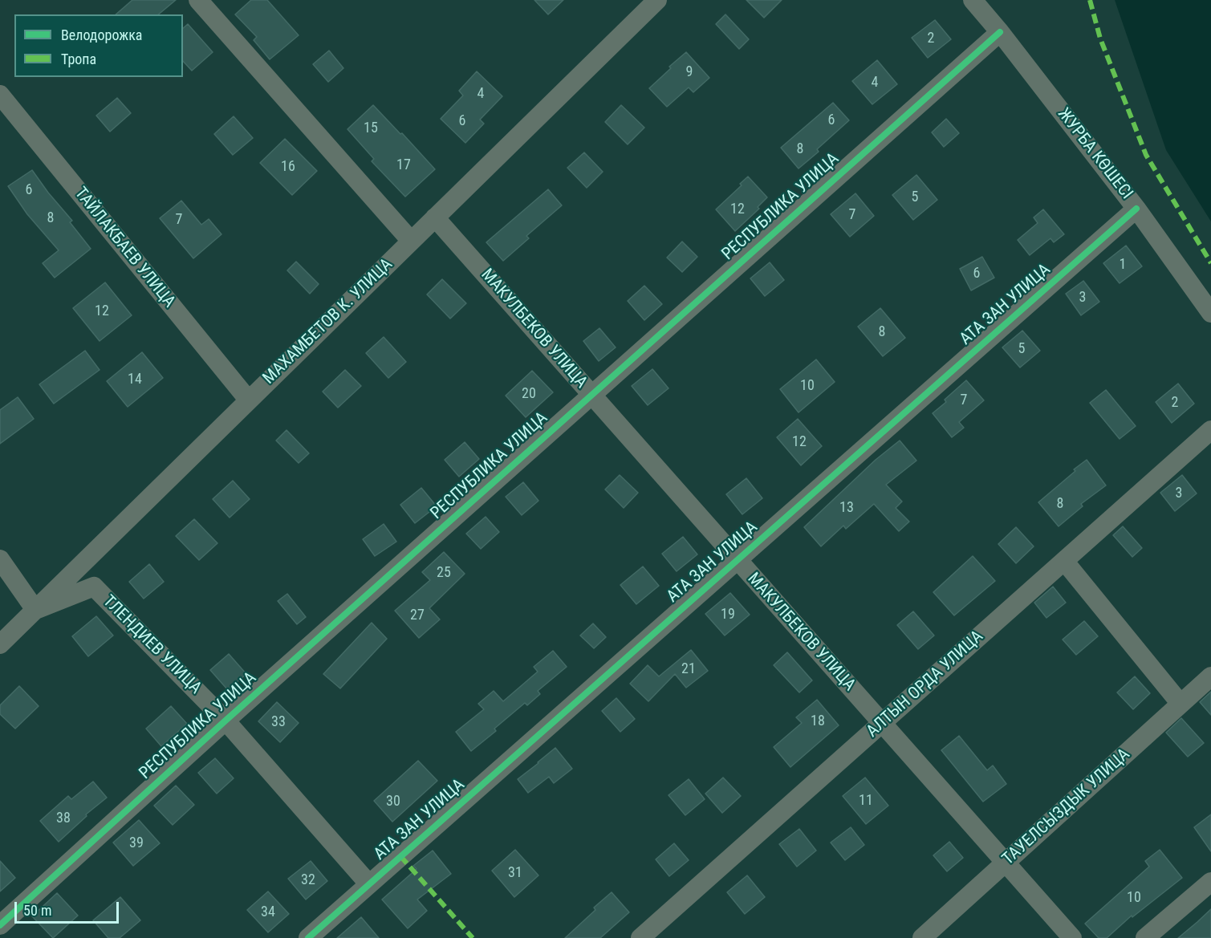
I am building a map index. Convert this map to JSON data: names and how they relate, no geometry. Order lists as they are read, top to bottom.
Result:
{
  "streets": {
    "street": [
      "ЖУРБА КӨШЕСІ",
      "РЕСПУБЛИКА УЛИЦА",
      "ТАЙЛАКБАЕВ УЛИЦА",
      "АТА ЗАН УЛИЦА",
      "МАХАМБЕТОВ К. УЛИЦА",
      "МАКУЛБЕКОВ УЛИЦА",
      "ТЛЕНДИЕВ УЛИЦА",
      "АЛТЫН ОРДА УЛИЦА",
      "ТАУЕЛСЫЗДЫК УЛИЦА"
    ]
  },
  "crossings": [
    ["ЖУРБА КӨШЕСІ", "РЕСПУБЛИКА УЛИЦА"],
    ["ЖУРБА КӨШЕСІ", "АТА ЗАН УЛИЦА"],
    ["РЕСПУБЛИКА УЛИЦА", "МАКУЛБЕКОВ УЛИЦА"],
    ["РЕСПУБЛИКА УЛИЦА", "ТЛЕНДИЕВ УЛИЦА"],
    ["ТАЙЛАКБАЕВ УЛИЦА", "МАХАМБЕТОВ К. УЛИЦА"],
    ["АТА ЗАН УЛИЦА", "МАКУЛБЕКОВ УЛИЦА"],
    ["АТА ЗАН УЛИЦА", "ТЛЕНДИЕВ УЛИЦА"],
    ["МАХАМБЕТОВ К. УЛИЦА", "МАКУЛБЕКОВ УЛИЦА"],
    ["МАХАМБЕТОВ К. УЛИЦА", "ТЛЕНДИЕВ УЛИЦА"],
    ["МАКУЛБЕКОВ УЛИЦА", "АЛТЫН ОРДА УЛИЦА"],
    ["МАКУЛБЕКОВ УЛИЦА", "ТАУЕЛСЫЗДЫК УЛИЦА"]
  ],
  "house_numbers": [
    "2",
    "9",
    "4",
    "4",
    "6",
    "6",
    "15",
    "8",
    "17",
    "16",
    "6",
    "5",
    "12",
    "7",
    "8",
    "7",
    "1",
    "6",
    "3",
    "12",
    "8",
    "5",
    "14",
    "10",
    "20",
    "7",
    "2",
    "12",
    "3",
    "8",
    "13",
    "25",
    "19",
    "27",
    "21",
    "18",
    "33",
    "11",
    "30",
    "38",
    "39",
    "31",
    "32",
    "10",
    "34"
  ],
  "legend": ["Велодорожка", "Тропа"],
  "scale_bar": "50 m"
}
